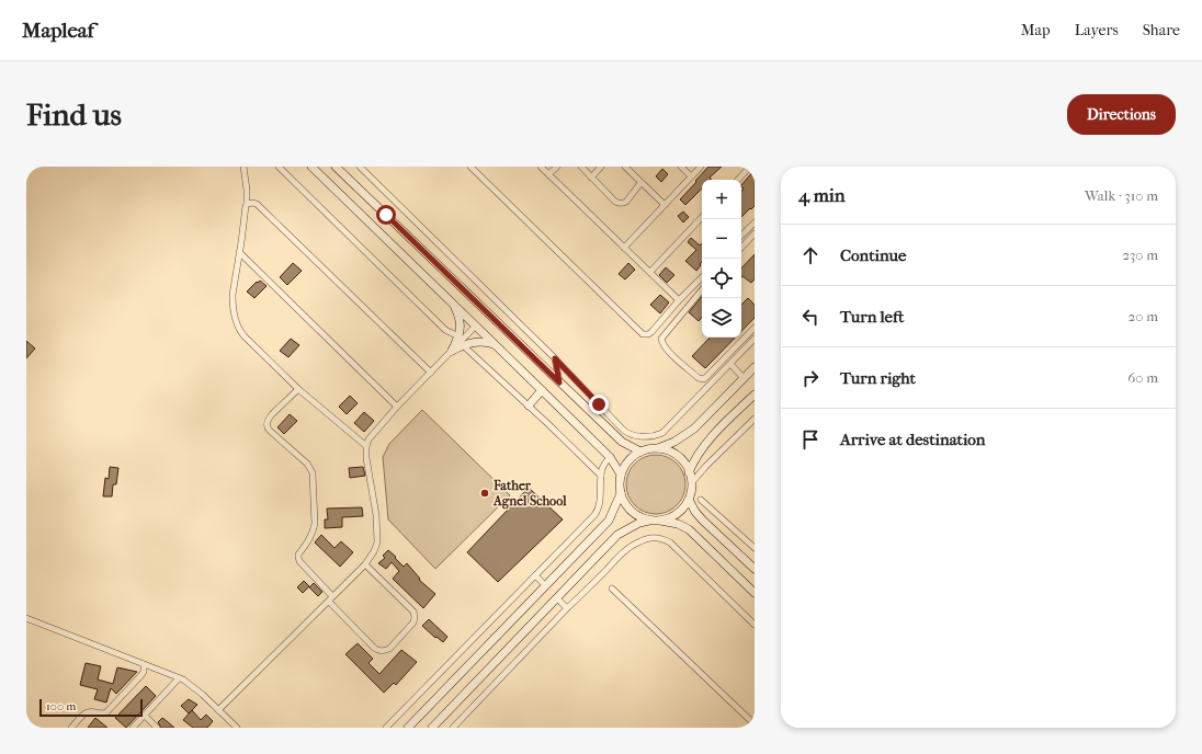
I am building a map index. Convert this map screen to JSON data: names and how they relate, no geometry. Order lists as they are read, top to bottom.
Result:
{
  "places": ["Father Agnel School"],
  "scale_bar": "100 m",
  "page": {
    "header": "Mapleaf",
    "nav": ["Map", "Layers", "Share"],
    "buttons": "Directions",
    "title": "Find us",
    "heading": ["4 min", "Walk · 310 m"],
    "map_buttons": ["+", "−"],
    "list": [
      ["Continue", "230 m"],
      ["Turn left", "20 m"],
      ["Turn right", "60 m"],
      "Arrive at destination"
    ],
    "scale": "100 m"
  }
}
